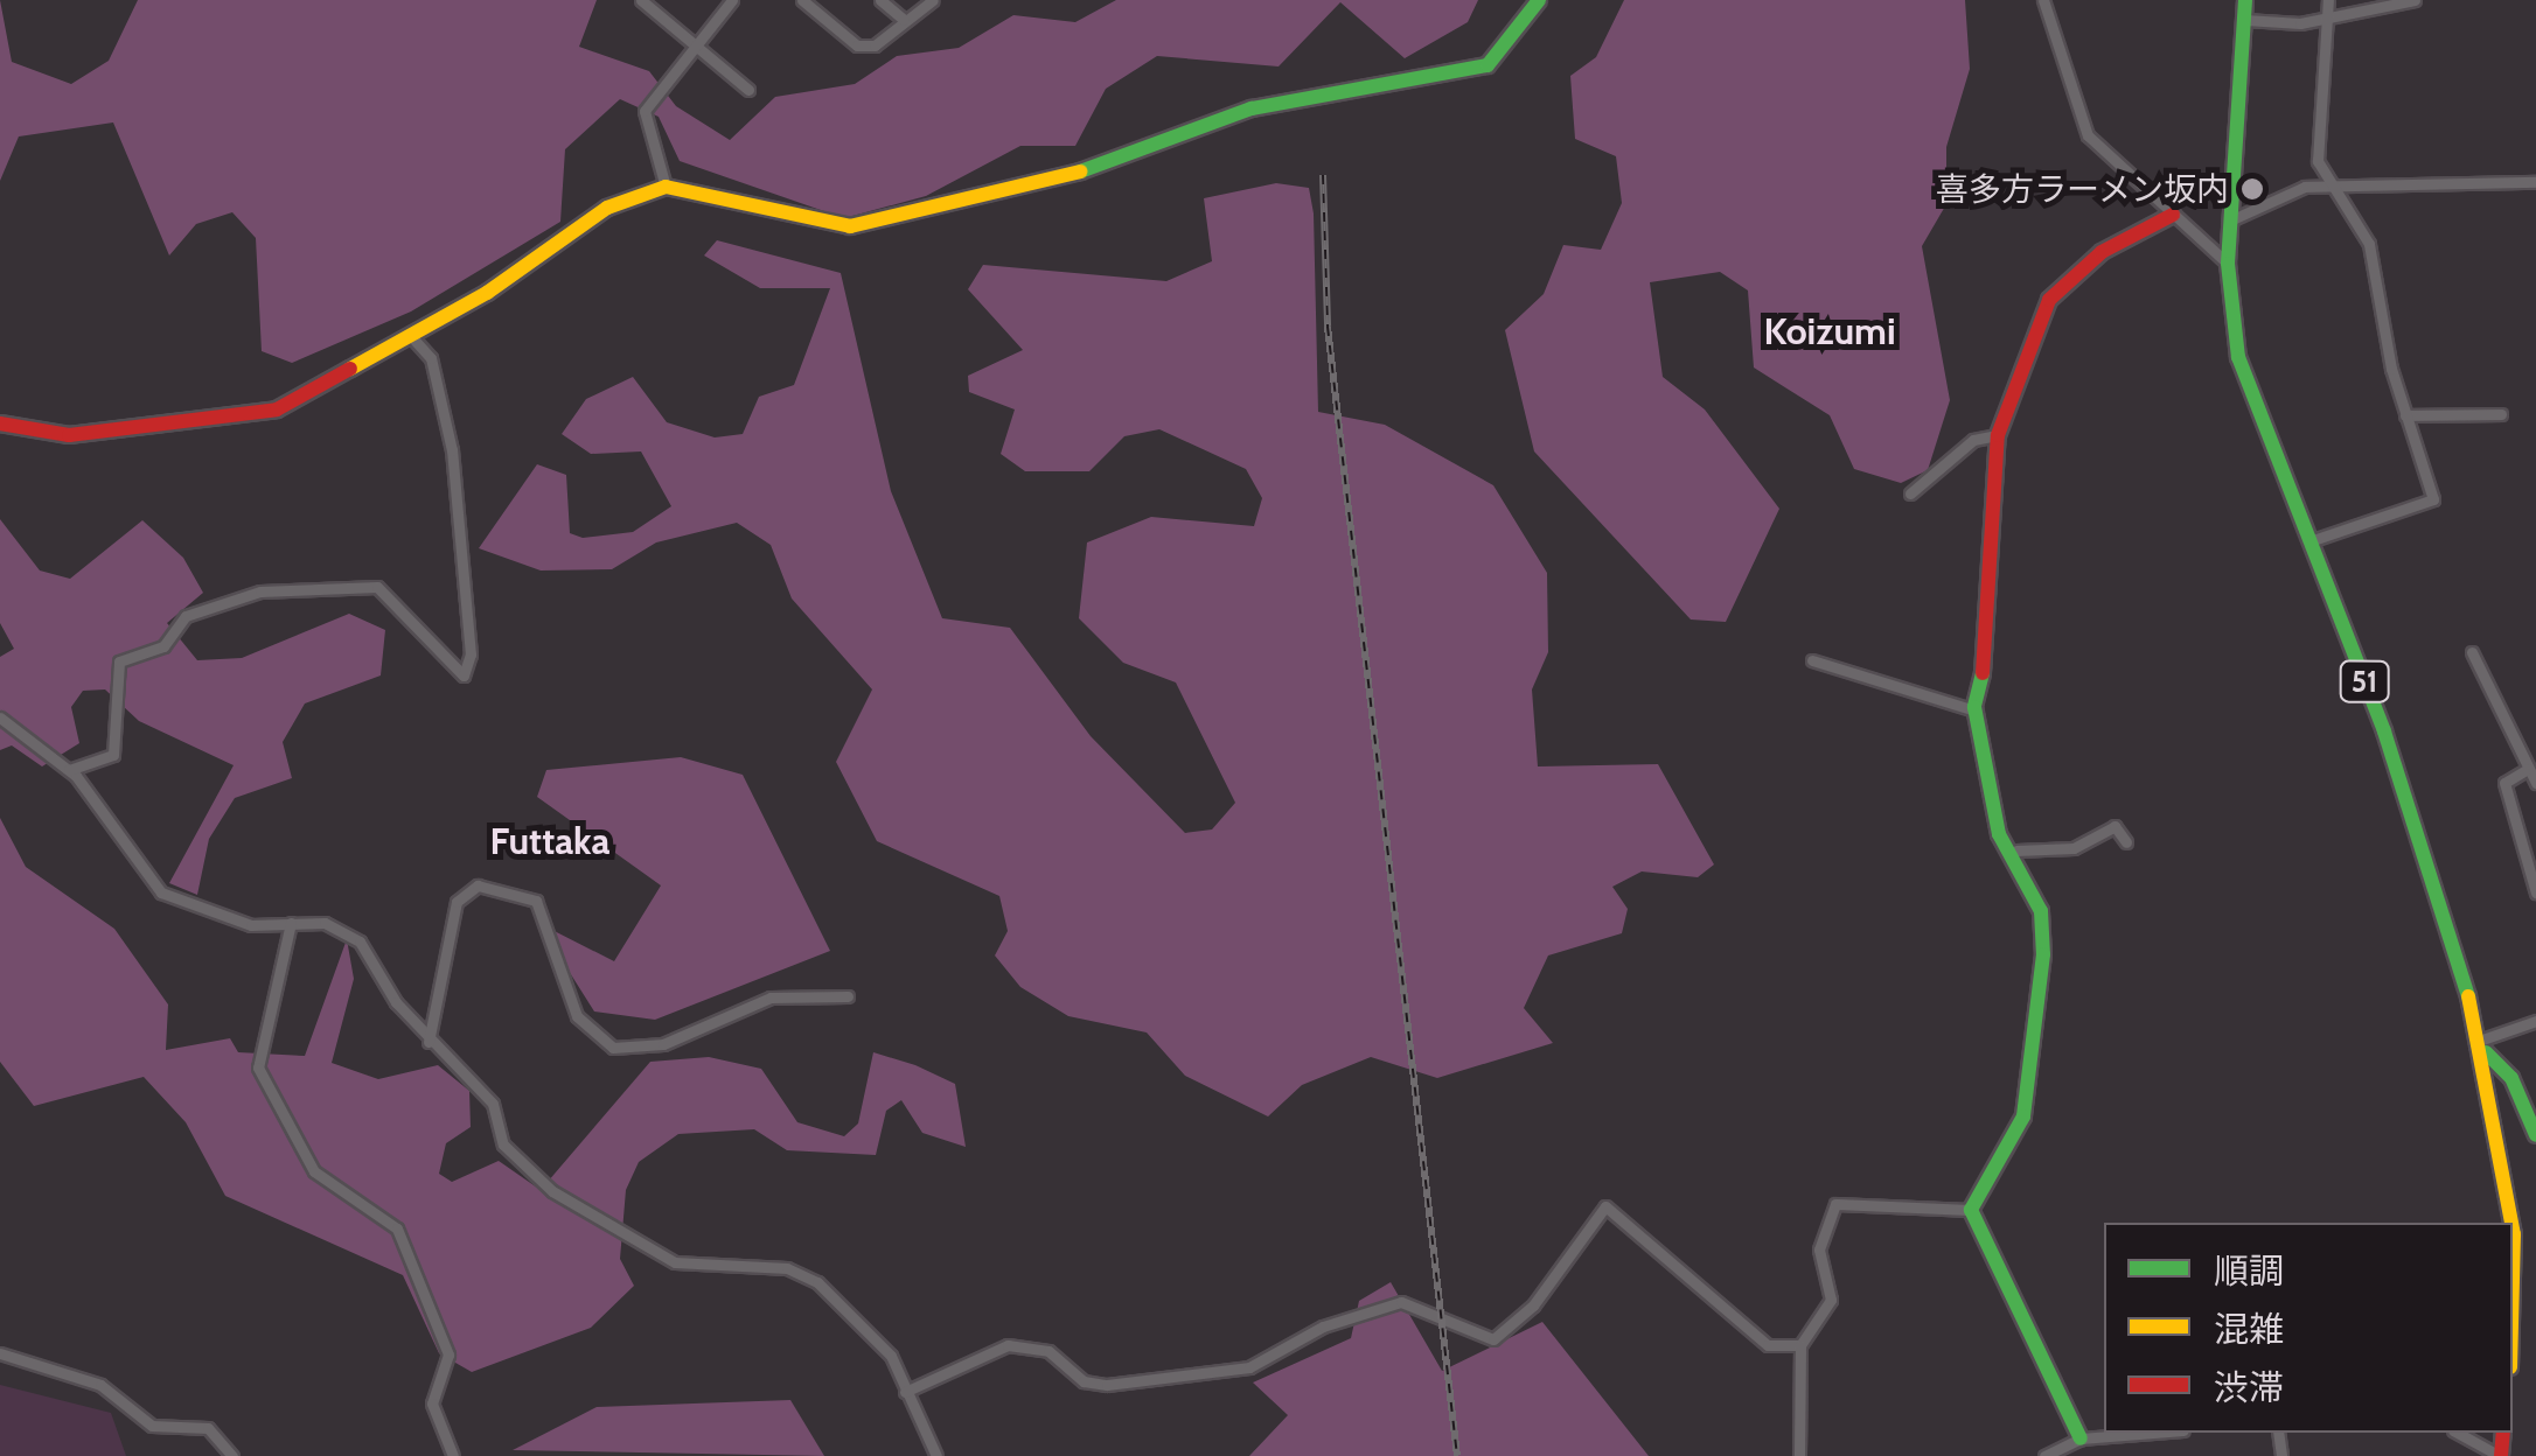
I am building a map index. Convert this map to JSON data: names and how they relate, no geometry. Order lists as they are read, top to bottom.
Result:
{
  "streets": {
    "main road": ["51"]
  },
  "districts": ["Koizumi", "Futtaka"],
  "places": ["喜多方ラーメン坂内"],
  "legend": ["順調", "混雑", "渋滞"]
}
